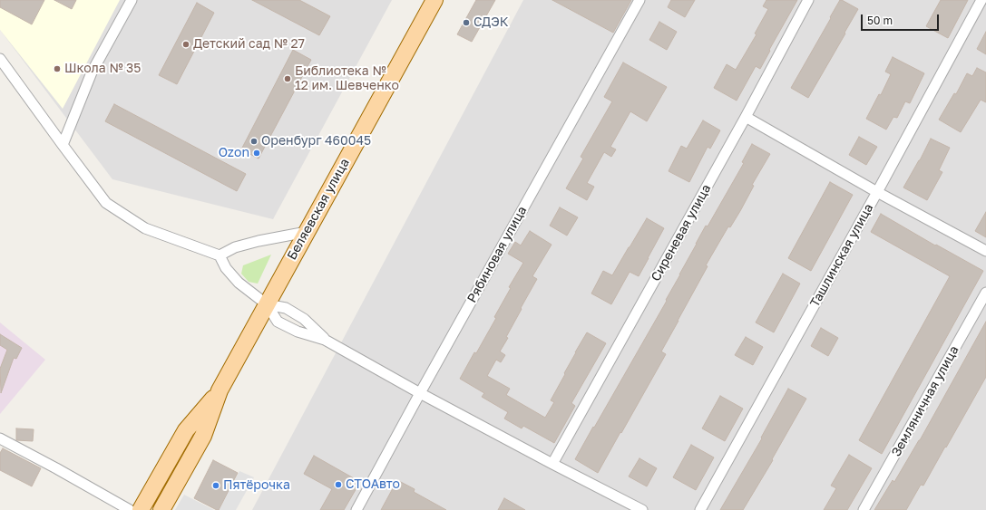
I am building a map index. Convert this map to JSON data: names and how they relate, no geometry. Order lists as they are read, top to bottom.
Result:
{
  "streets": {
    "main road": ["Беляевская улица"],
    "street": [
      "Сиреневая улица",
      "Рябиновая улица",
      "Ташлинская улица",
      "Земляничная улица"
    ]
  },
  "places": [
    "СДЭК",
    "Детский сад № 27",
    "Школа № 35",
    "Библиотека № 12 им. Шевченко",
    "Оренбург 460045",
    "Ozon",
    "СТОАвто",
    "Пятёрочка"
  ],
  "scale_bar": "50 m"
}
